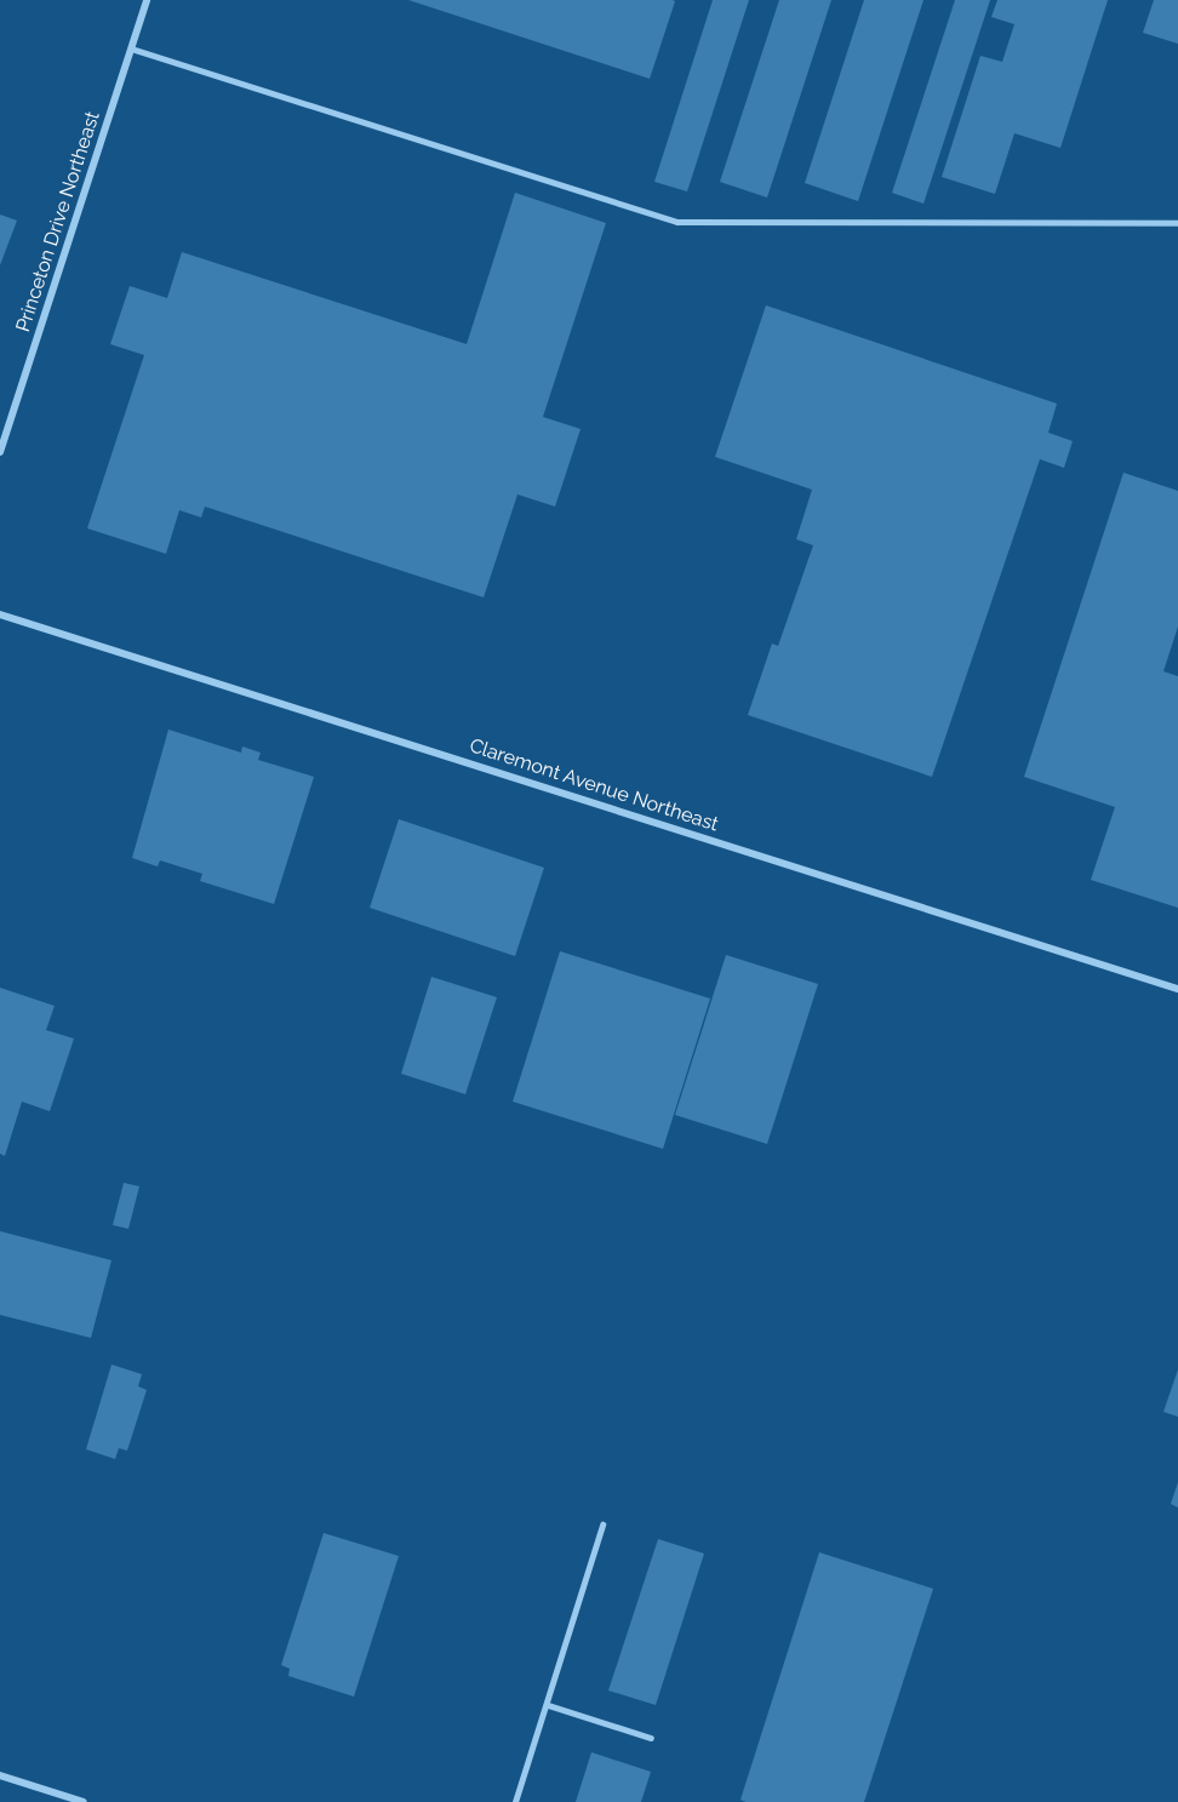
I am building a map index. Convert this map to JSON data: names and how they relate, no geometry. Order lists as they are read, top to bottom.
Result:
{
  "streets": {
    "street": ["Princeton Drive Northeast", "Claremont Avenue Northeast"]
  }
}
